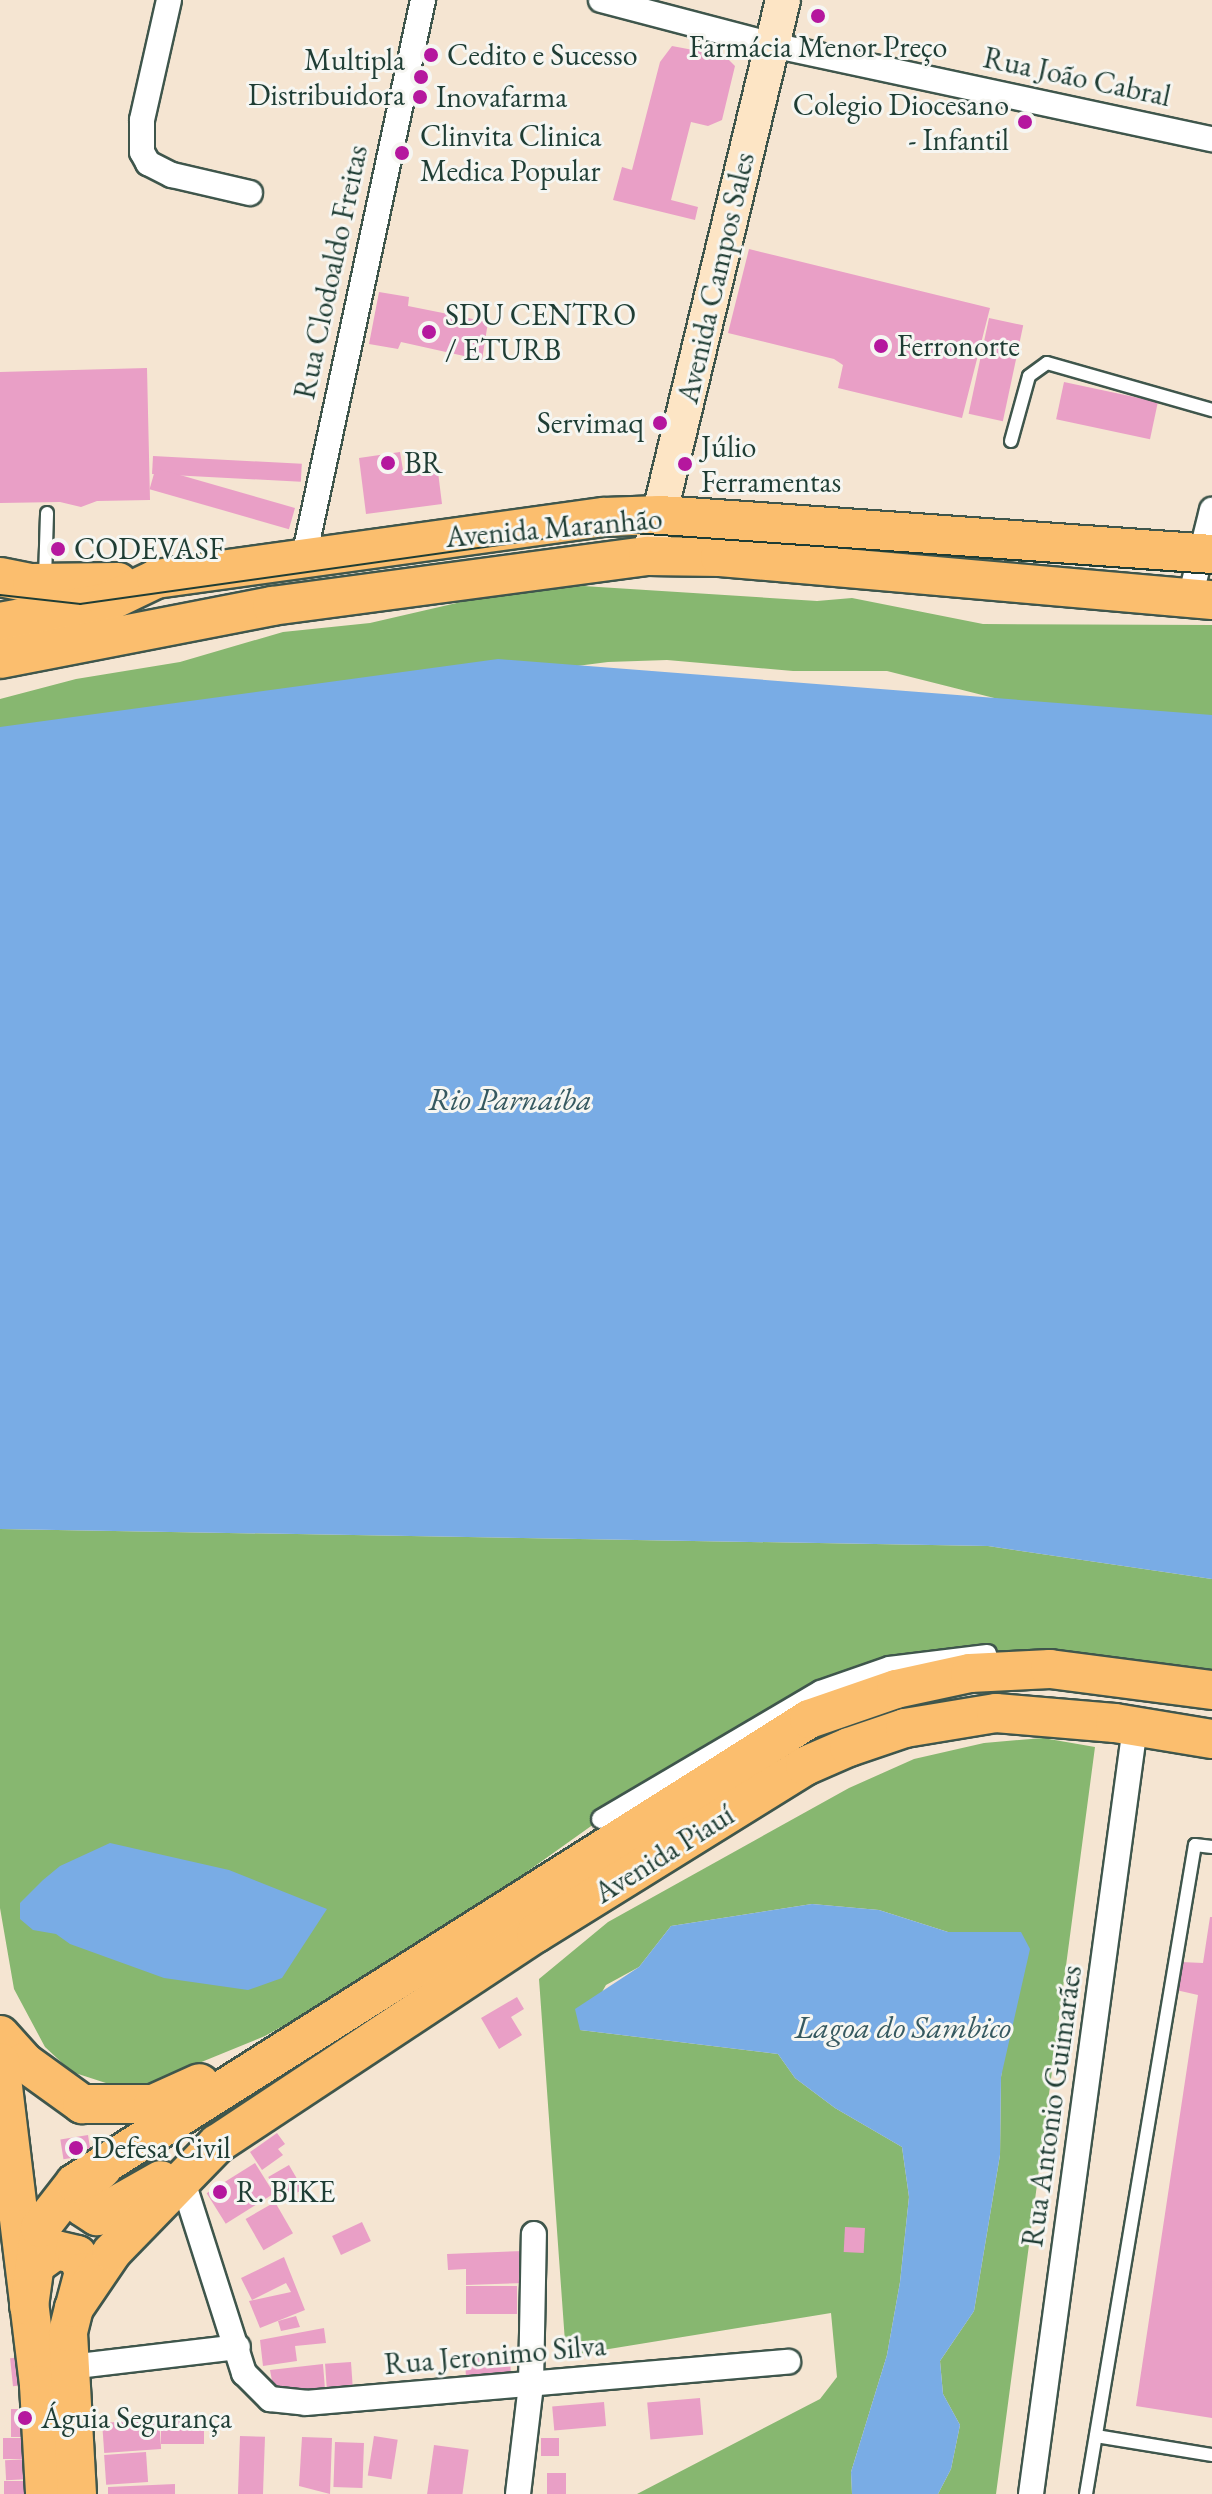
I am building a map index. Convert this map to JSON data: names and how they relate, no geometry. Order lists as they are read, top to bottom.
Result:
{
  "streets": {
    "main road": ["Avenida Campos Sales", "Avenida Maranhão", "Avenida Piauí"],
    "street": [
      "Rua João Cabral",
      "Rua Clodoaldo Freitas",
      "Rua Antonio Guimarães",
      "Rua Jeronimo Silva"
    ]
  },
  "crossings": [
    ["Rua João Cabral", "Avenida Campos Sales"],
    ["Rua Clodoaldo Freitas", "Avenida Maranhão"],
    ["Avenida Campos Sales", "Avenida Maranhão"],
    ["Avenida Piauí", "Rua Antonio Guimarães"],
    ["Avenida Piauí", "Rua Jeronimo Silva"]
  ],
  "water": ["Rio Parnaíba", "Lagoa do Sambico"],
  "places": [
    "Farmácia Menor Preço",
    "Cedito e Sucesso",
    "Multipla Distribuidora",
    "Inovafarma",
    "Colegio Diocesano - Infantil",
    "Clinvita Clinica Medica Popular",
    "SDU CENTRO / ETURB",
    "Ferronorte",
    "Servimaq",
    "BR",
    "Júlio Ferramentas",
    "CODEVASF",
    "Defesa Civil",
    "R. BIKE",
    "Águia Segurança"
  ]
}
